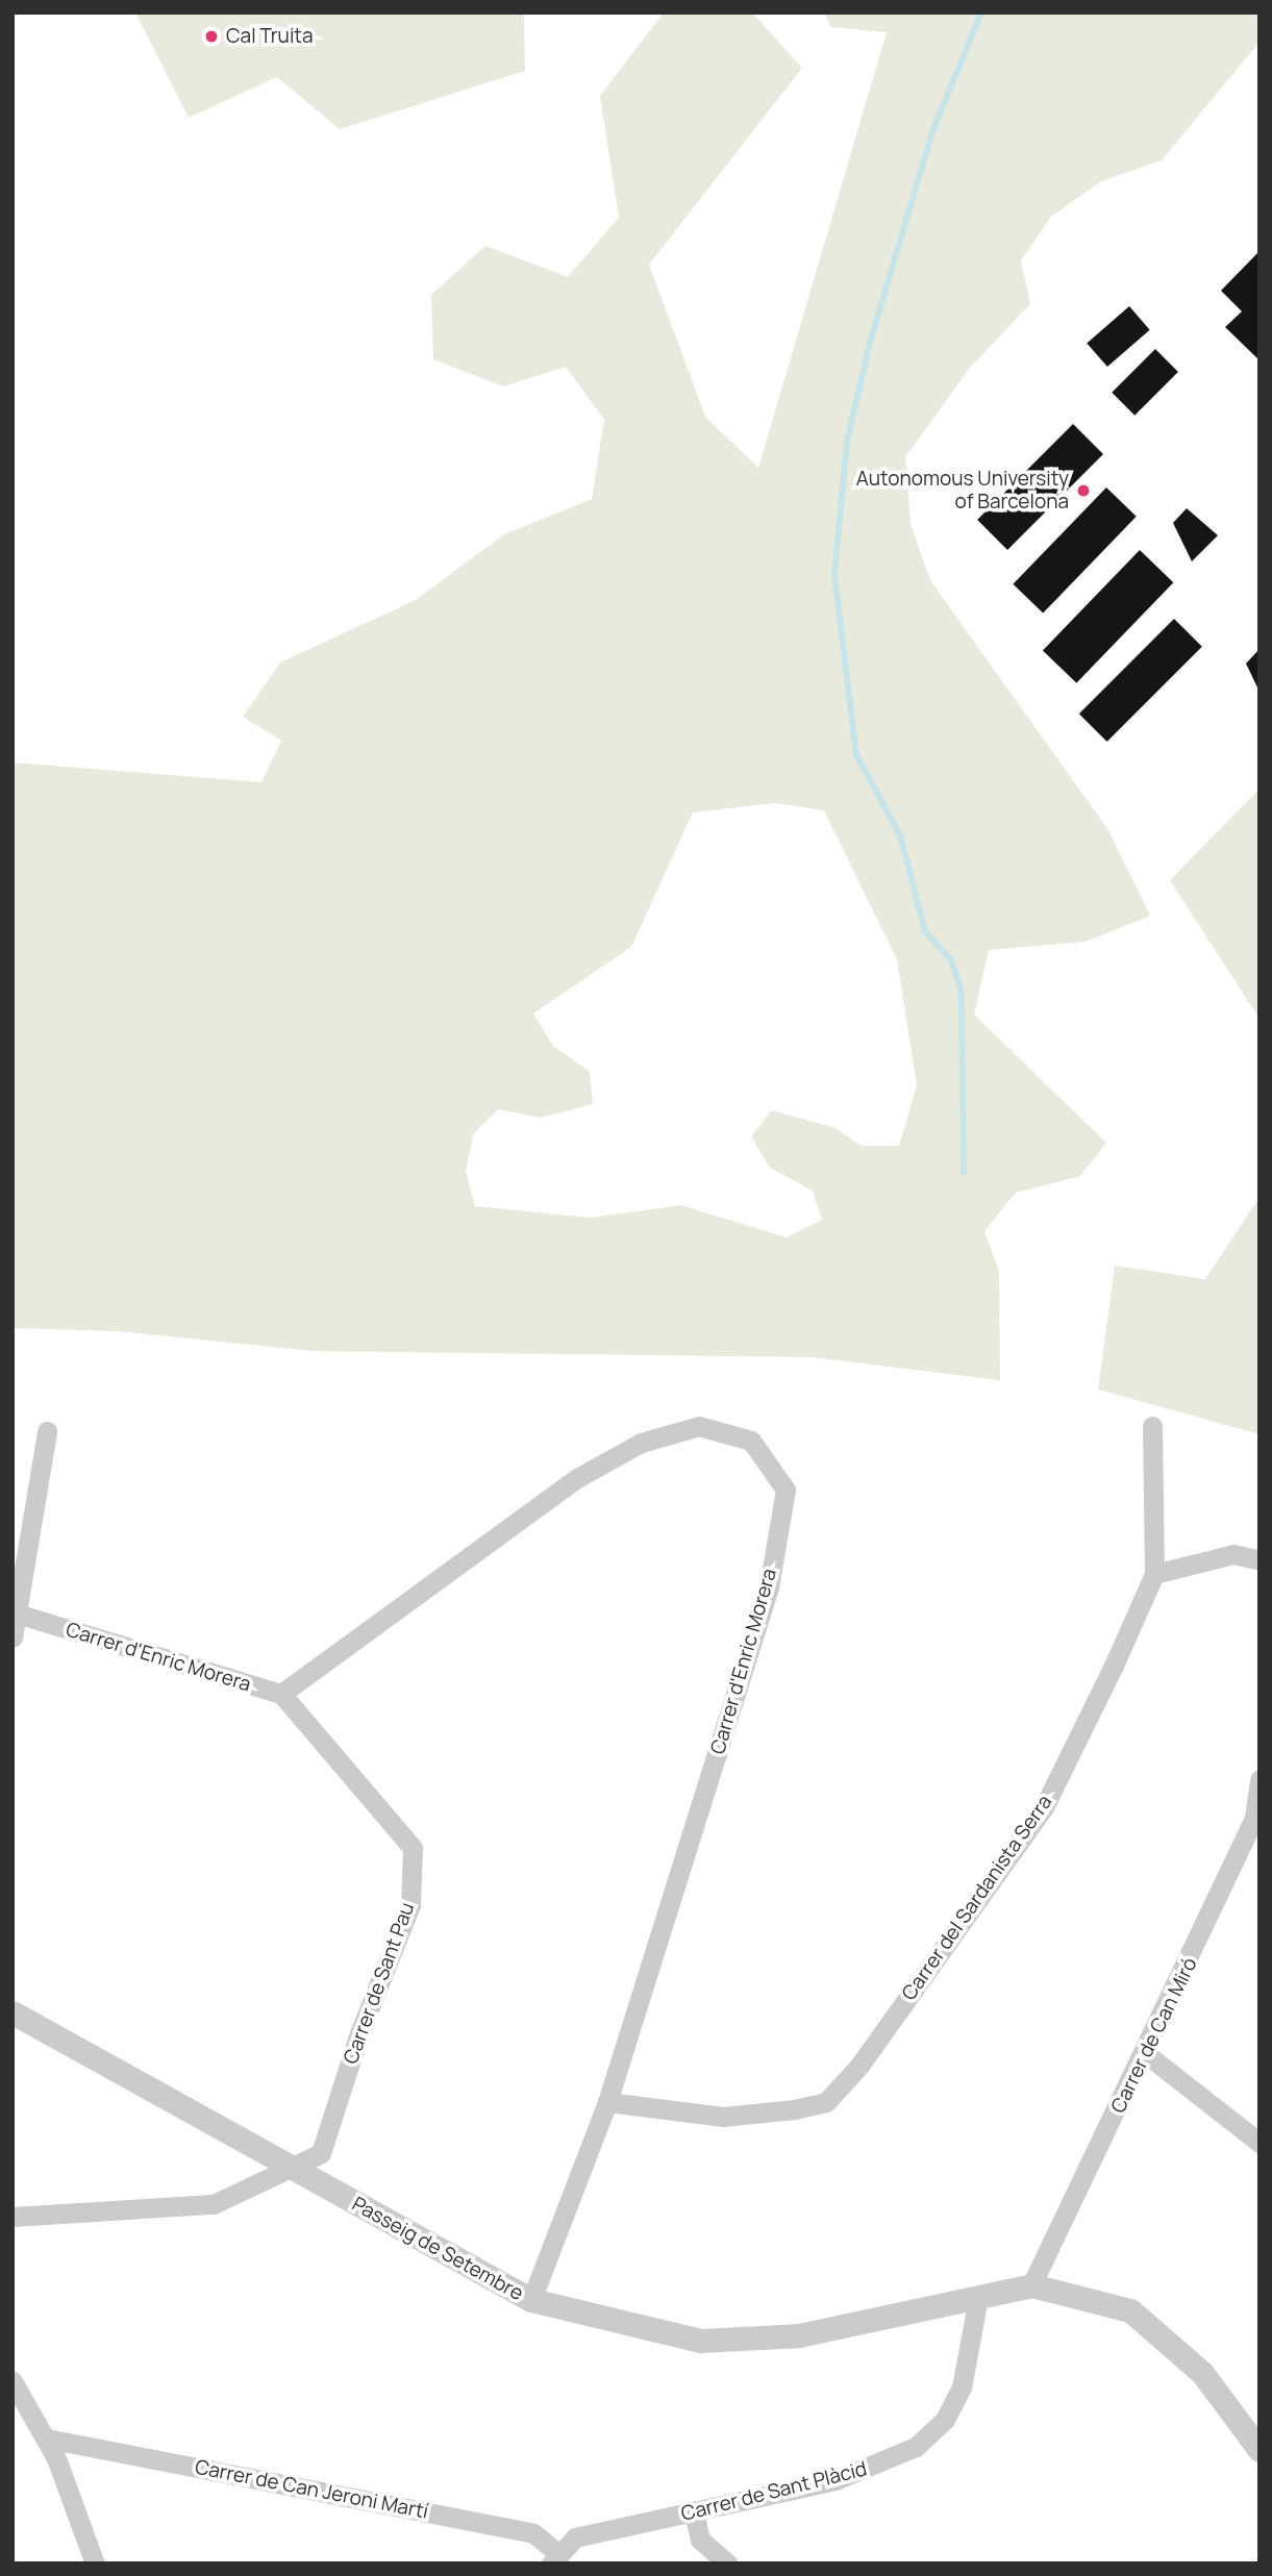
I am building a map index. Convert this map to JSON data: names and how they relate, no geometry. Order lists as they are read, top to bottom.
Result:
{
  "streets": {
    "street": [
      "Carrer d'Enric Morera",
      "Carrer del Sardanista Serra",
      "Carrer de Sant Pau",
      "Carrer de Can Miró",
      "Passeig de Setembre",
      "Carrer de Can Jeroni Martí",
      "Carrer de Sant Plàcid"
    ]
  },
  "crossings": [
    ["Carrer d'Enric Morera", "Carrer del Sardanista Serra"],
    ["Carrer d'Enric Morera", "Carrer de Sant Pau"],
    ["Carrer d'Enric Morera", "Passeig de Setembre"],
    ["Carrer de Sant Pau", "Passeig de Setembre"],
    ["Carrer de Can Miró", "Passeig de Setembre"],
    ["Passeig de Setembre", "Carrer de Sant Plàcid"],
    ["Carrer de Can Jeroni Martí", "Carrer de Sant Plàcid"]
  ],
  "places": ["Cal Truita", "Autonomous University of Barcelona"]
}
